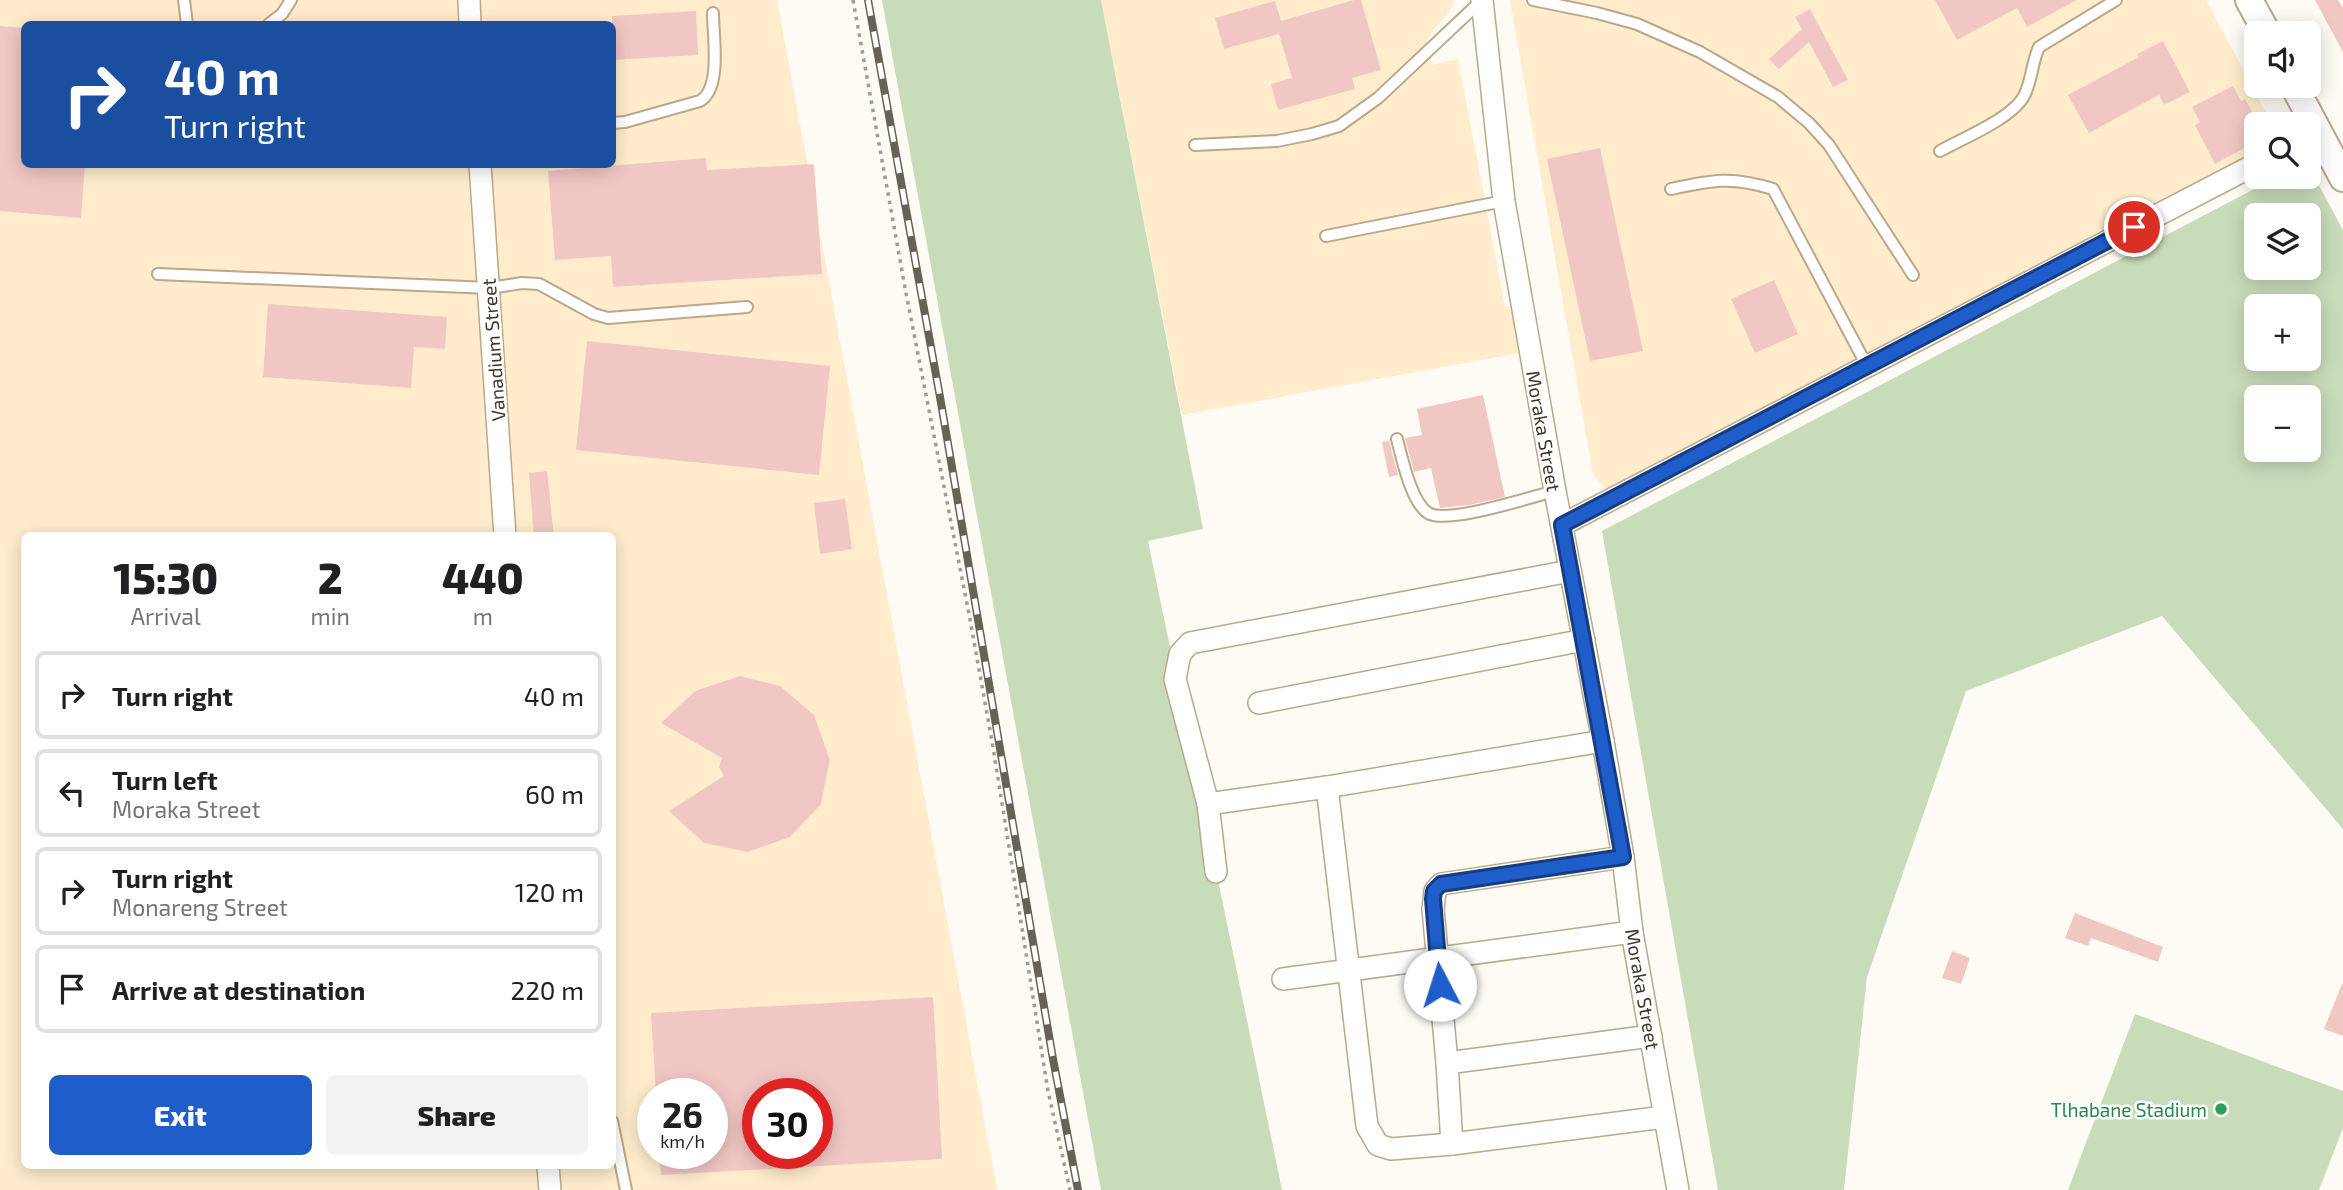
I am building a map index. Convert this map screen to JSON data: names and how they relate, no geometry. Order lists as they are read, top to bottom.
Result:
{
  "streets": {
    "street": ["Vanadium Street", "Moraka Street"]
  },
  "places": ["Tlhabane Stadium"],
  "page": {
    "map_buttons": ["+", "−"],
    "turn": ["40 m", "Turn right"],
    "eta": [
      "15:30",
      "Arrival",
      "2",
      "min",
      "440",
      "m"
    ],
    "list": [
      {
        "name": "Turn right",
        "value": "40 m"
      },
      {
        "name": "Turn left",
        "note": "Moraka Street",
        "value": "60 m"
      },
      {
        "name": "Turn right",
        "note": "Monareng Street",
        "value": "120 m"
      },
      {
        "name": "Arrive at destination",
        "value": "220 m"
      }
    ],
    "buttons": ["Exit", "Share"],
    "speed": "26 km/h",
    "limit": "30"
  }
}
